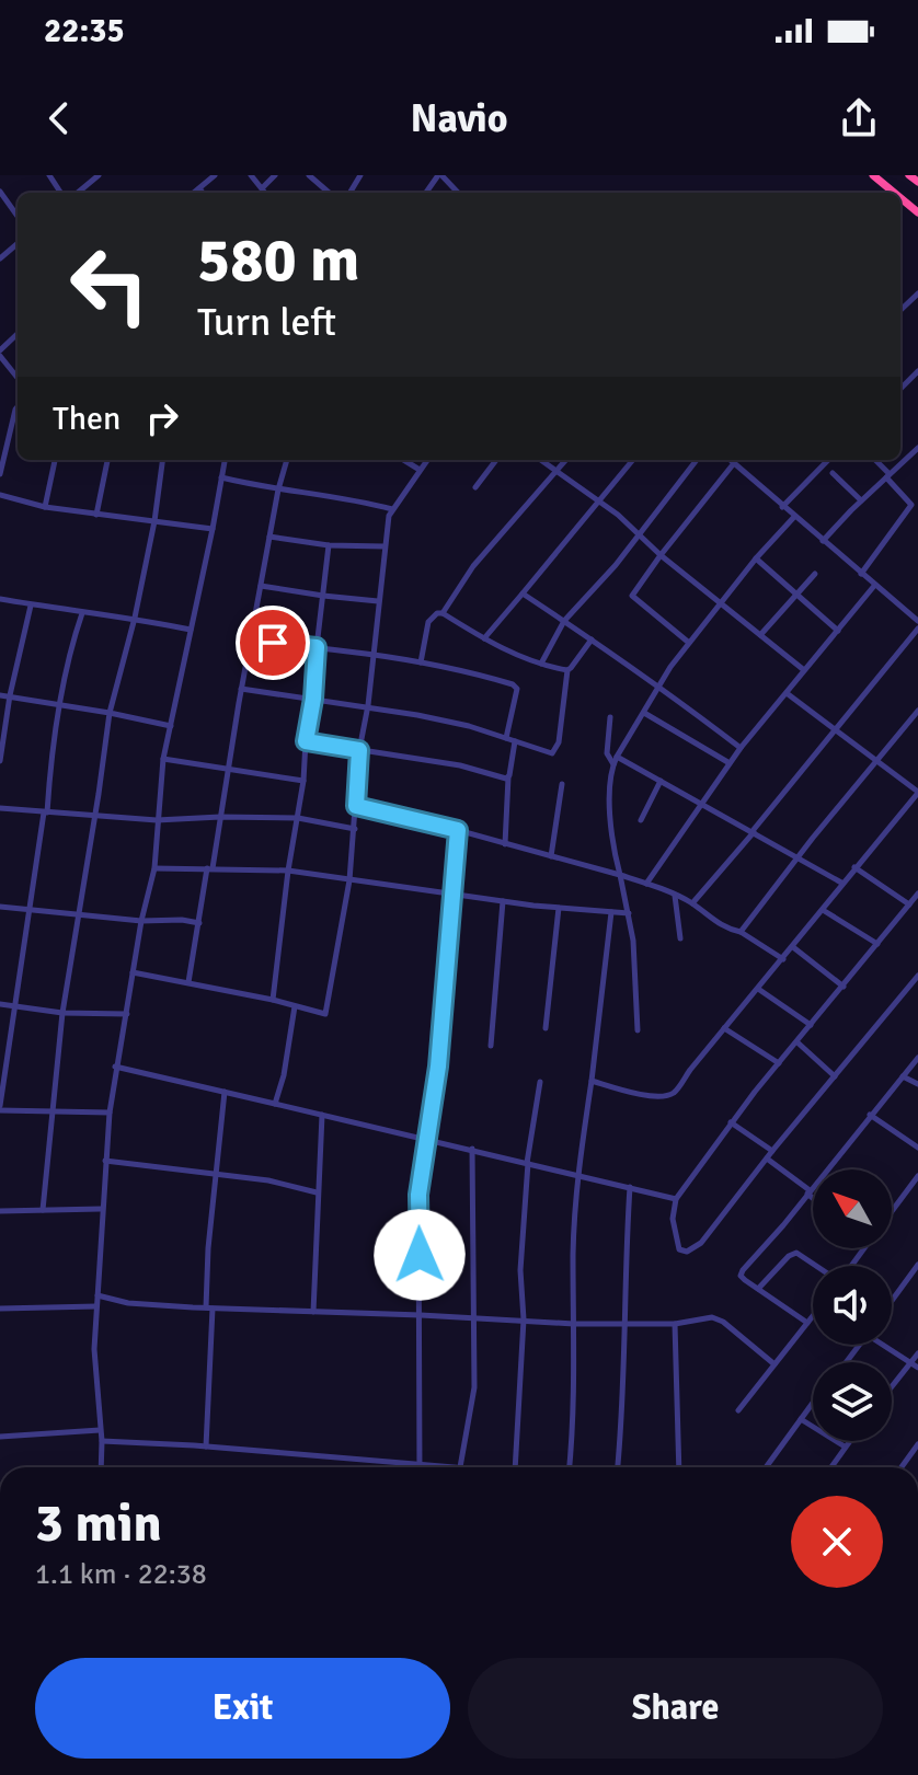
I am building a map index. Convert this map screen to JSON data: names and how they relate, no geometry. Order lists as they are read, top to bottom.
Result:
{
  "north": "top left",
  "page": {
    "status": "22:35",
    "header": "Navio",
    "turn": ["580 m", "Turn left"],
    "then": "Then",
    "heading": ["3 min", "1.1 km · 22:38"],
    "buttons": ["Exit", "Share"]
  }
}
